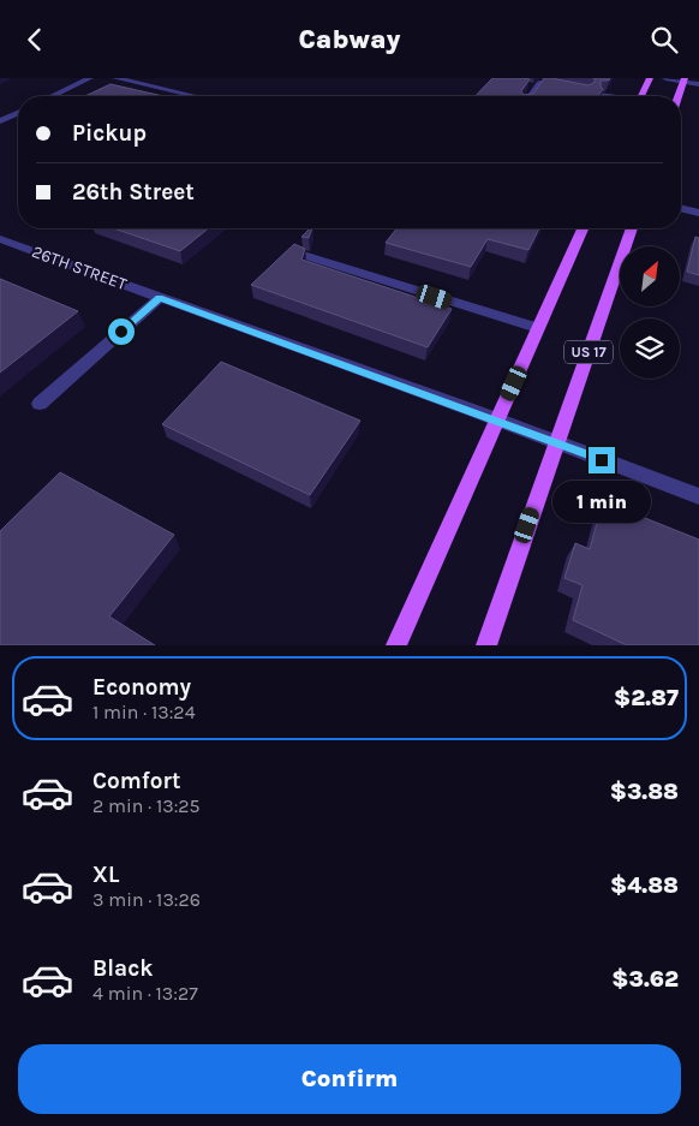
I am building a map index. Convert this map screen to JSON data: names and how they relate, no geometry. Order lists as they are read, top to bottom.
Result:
{
  "streets": {
    "main road": ["US 17"],
    "street": ["26TH STREET"]
  },
  "crossings": [
    ["26TH STREET", "US 17"]
  ],
  "north": "top right",
  "page": {
    "header": "Cabway",
    "banner": ["Pickup", "26th Street"],
    "bubble": "1 min",
    "list": [
      {
        "name": "Economy",
        "note": "1 min · 13:24",
        "value": "$2.87"
      },
      {
        "name": "Comfort",
        "note": "2 min · 13:25",
        "value": "$3.88"
      },
      {
        "name": "XL",
        "note": "3 min · 13:26",
        "value": "$4.88"
      },
      {
        "name": "Black",
        "note": "4 min · 13:27",
        "value": "$3.62"
      }
    ],
    "buttons": "Confirm"
  }
}
